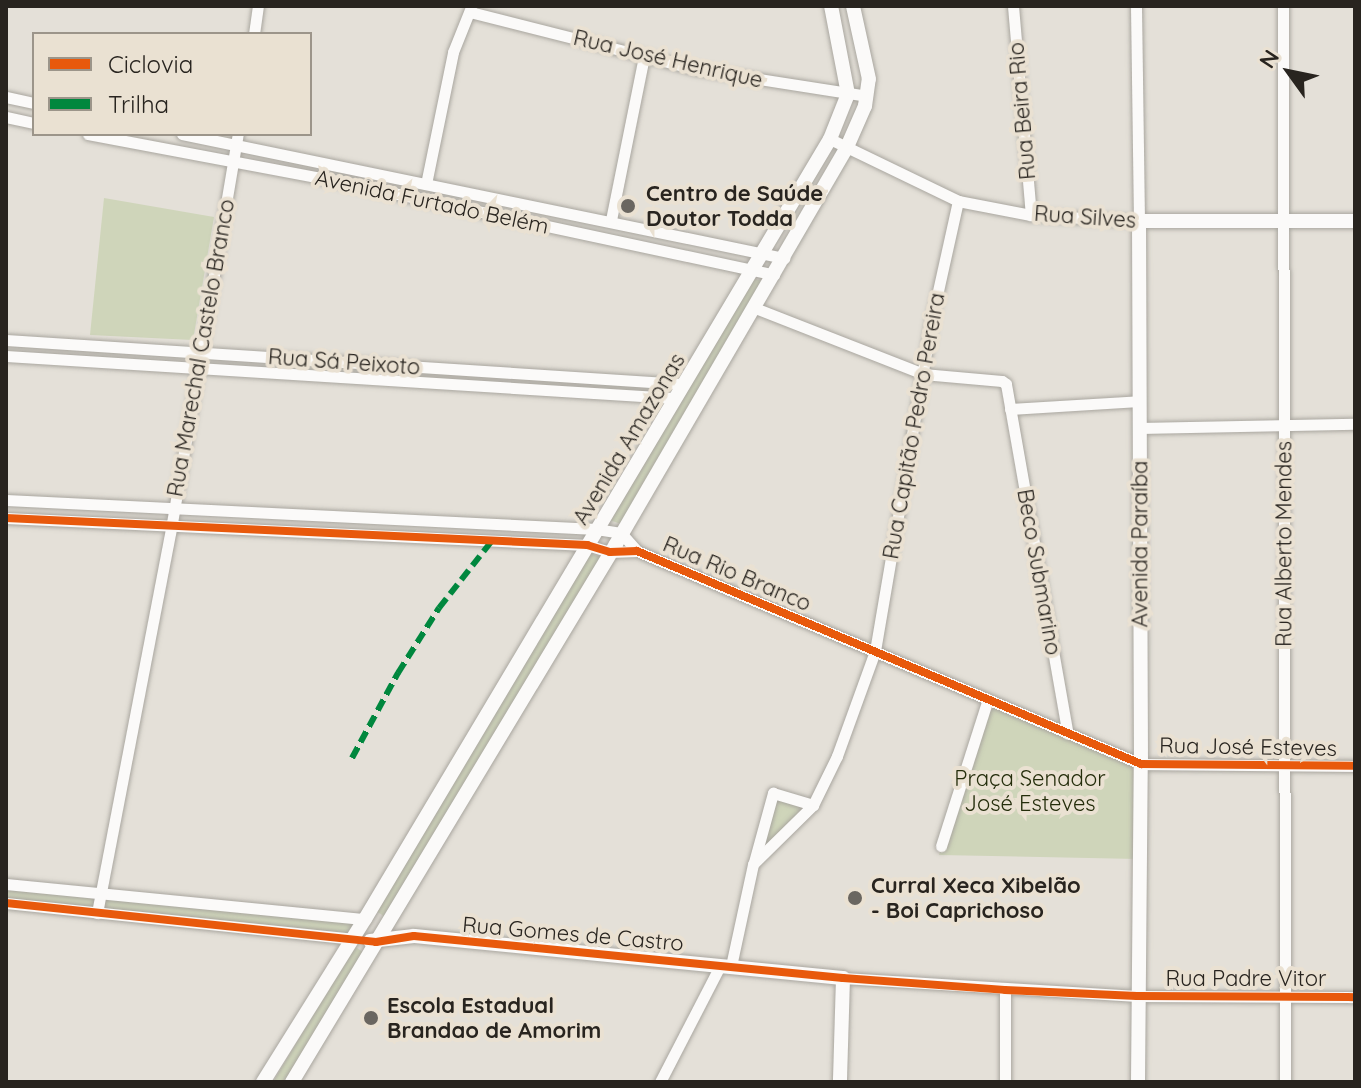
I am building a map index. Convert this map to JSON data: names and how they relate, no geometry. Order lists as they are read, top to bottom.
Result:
{
  "streets": {
    "street": [
      "Rua José Henrique",
      "Rua Beira Rio",
      "Avenida Furtado Belém",
      "Rua Silves",
      "Rua Marechal Castelo Branco",
      "Rua Sá Peixoto",
      "Rua Capitão Pedro Pereira",
      "Avenida Amazonas",
      "Avenida Paraíba",
      "Rua Alberto Mendes",
      "Beco Submarino",
      "Rua Rio Branco",
      "Rua José Esteves",
      "Rua Gomes de Castro",
      "Rua Padre Vitor"
    ]
  },
  "crossings": [
    ["Rua José Henrique", "Avenida Amazonas"],
    ["Rua Beira Rio", "Rua Silves"],
    ["Avenida Furtado Belém", "Rua Marechal Castelo Branco"],
    ["Avenida Furtado Belém", "Avenida Amazonas"],
    ["Rua Silves", "Rua Capitão Pedro Pereira"],
    ["Rua Silves", "Avenida Amazonas"],
    ["Rua Silves", "Avenida Paraíba"],
    ["Rua Silves", "Rua Alberto Mendes"],
    ["Rua Marechal Castelo Branco", "Rua Sá Peixoto"],
    ["Rua Marechal Castelo Branco", "Rua Rio Branco"],
    ["Rua Marechal Castelo Branco", "Rua Gomes de Castro"],
    ["Rua Sá Peixoto", "Avenida Amazonas"],
    ["Rua Capitão Pedro Pereira", "Rua Rio Branco"],
    ["Avenida Amazonas", "Rua Rio Branco"],
    ["Avenida Amazonas", "Rua Gomes de Castro"],
    ["Avenida Paraíba", "Rua Rio Branco"],
    ["Avenida Paraíba", "Rua José Esteves"],
    ["Avenida Paraíba", "Rua Gomes de Castro"],
    ["Avenida Paraíba", "Rua Padre Vitor"],
    ["Rua Alberto Mendes", "Rua José Esteves"],
    ["Rua Alberto Mendes", "Rua Padre Vitor"],
    ["Beco Submarino", "Rua Rio Branco"],
    ["Rua Rio Branco", "Rua José Esteves"],
    ["Rua Gomes de Castro", "Rua Padre Vitor"]
  ],
  "parks": ["Praça Senador José Esteves"],
  "places": ["Centro de Saúde Doutor Todda", "Curral Xeca Xibelão - Boi Caprichoso", "Escola Estadual Brandao de Amorim"],
  "legend": ["Ciclovia", "Trilha"],
  "north": "top left"
}
